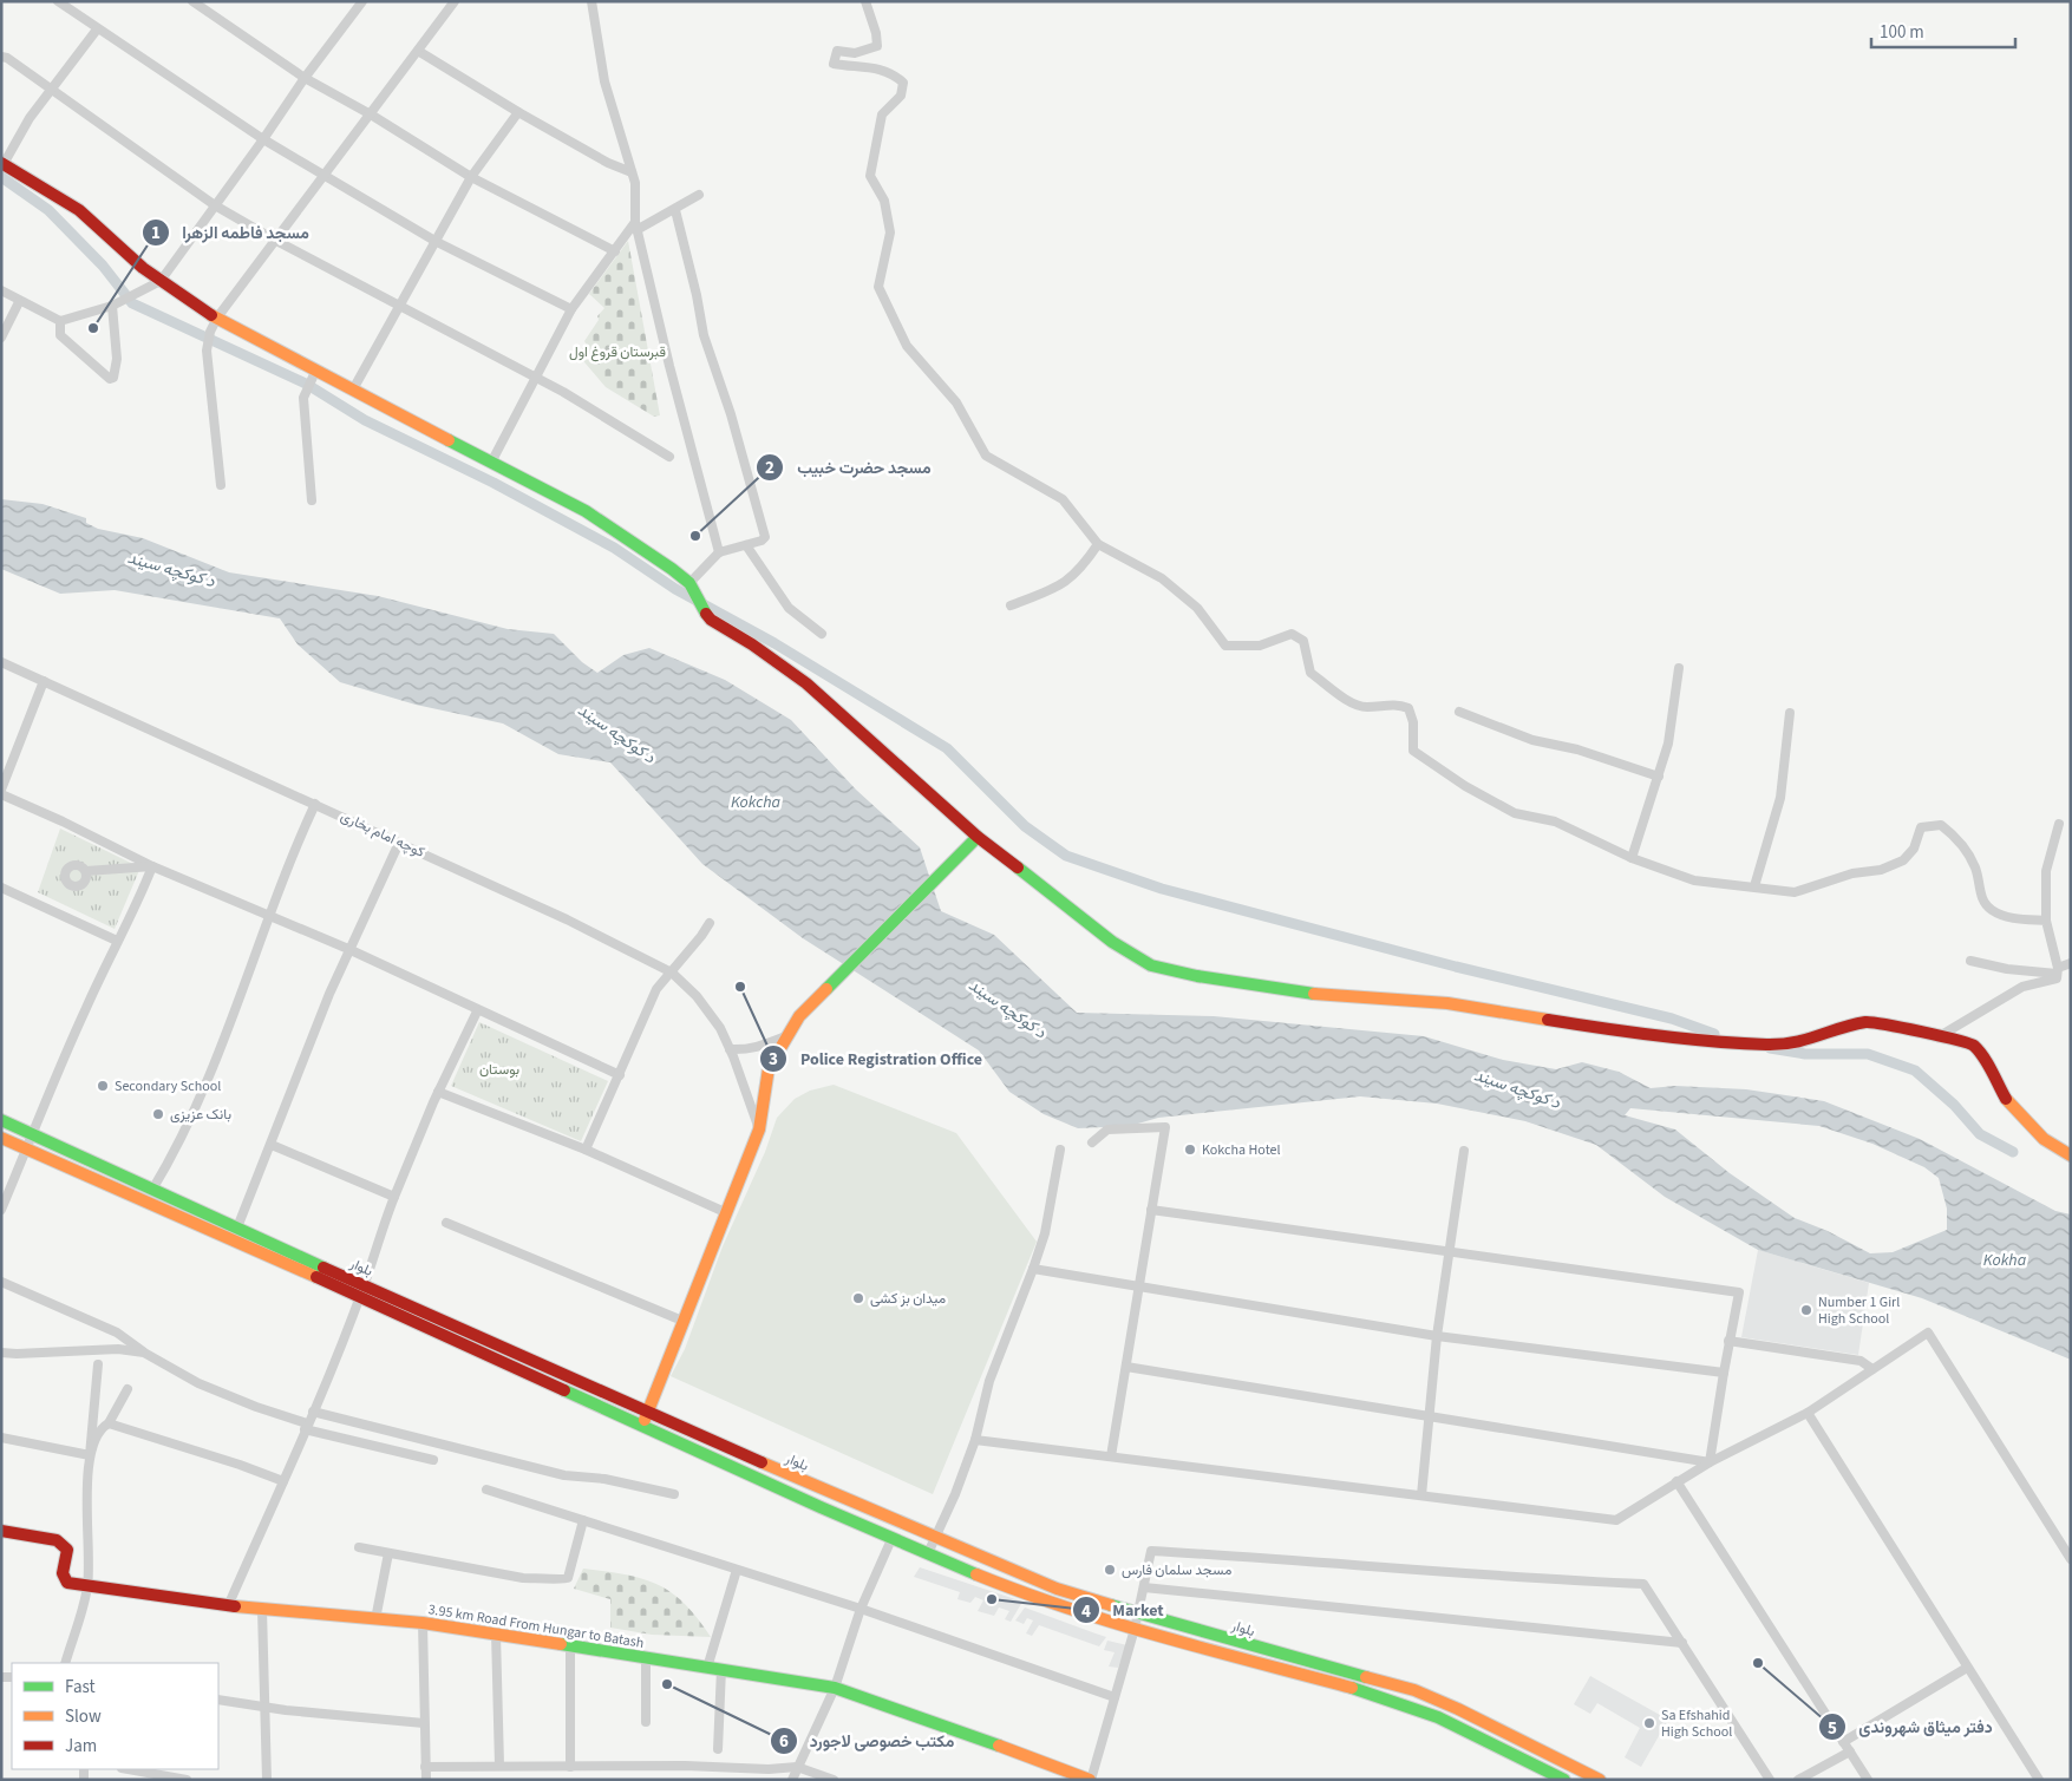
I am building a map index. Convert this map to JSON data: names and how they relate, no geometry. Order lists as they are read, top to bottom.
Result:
{
  "streets": {
    "street": ["کوچه امام بخاری", "بلوار", "3.95 km Road From Hungar to Batash"]
  },
  "water": ["د کوکچه سیند", "Kokcha", "Kokha"],
  "parks": ["قبرستان قروغ اول", "بوستان"],
  "places": [
    "مسجد فاطمه الزهرا",
    "مسجد حضرت خبیب",
    "Police Registration Office",
    "Secondary School",
    "بانک عزیزی",
    "Kokcha Hotel",
    "میدان بز کشی",
    "Number 1 Girl High School",
    "مسجد سلمان فارس",
    "Market",
    "دفتر میثاق شهروندی",
    "مکتب خصوصی لاجورد",
    "Sa Efshahid High School"
  ],
  "legend": ["Fast", "Slow", "Jam"],
  "scale_bar": "100 m"
}
